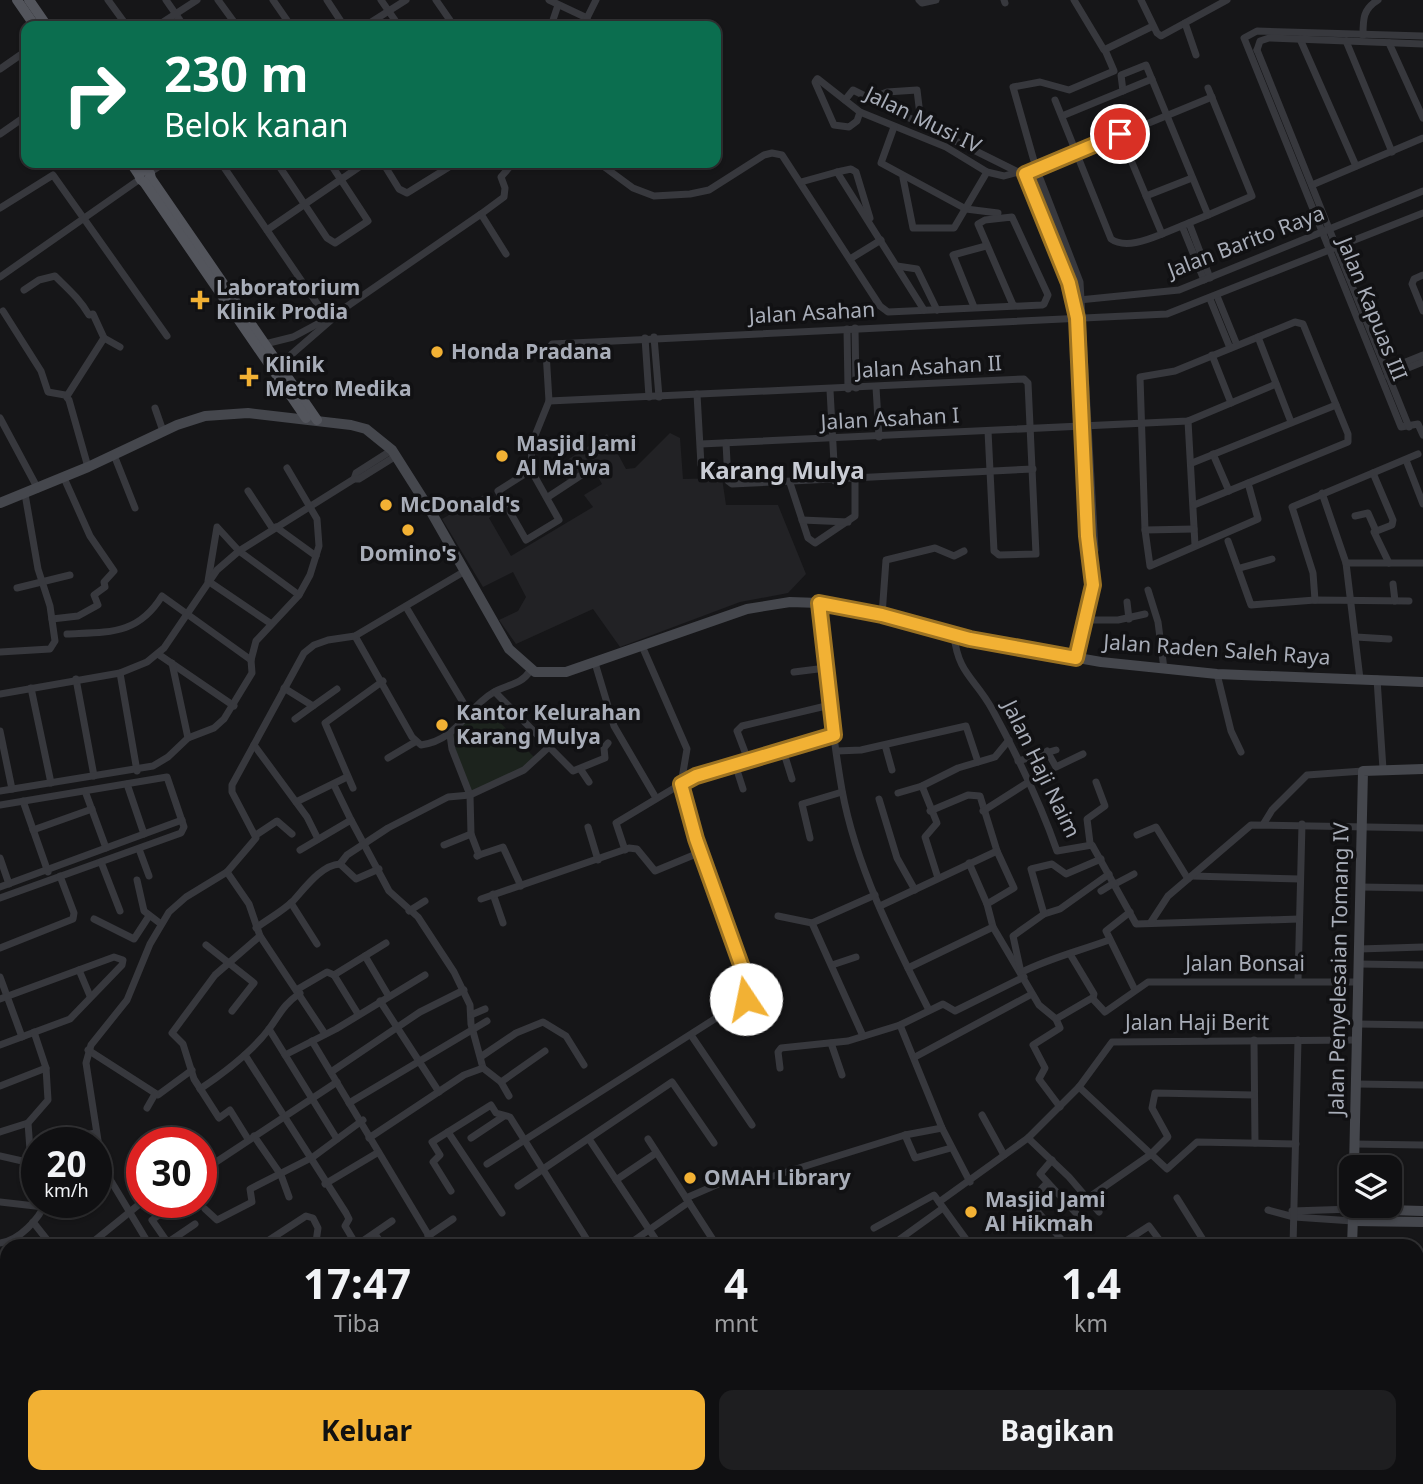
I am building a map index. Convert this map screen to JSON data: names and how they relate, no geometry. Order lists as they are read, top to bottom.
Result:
{
  "streets": {
    "main road": ["Jalan Raden Saleh Raya", "Jalan Penyelesaian Tomang IV"],
    "street": [
      "Jalan Musi IV",
      "Jalan Barito Raya",
      "Jalan Kapuas III",
      "Jalan Asahan",
      "Jalan Asahan II",
      "Jalan Asahan I",
      "Jalan Haji Naim",
      "Jalan Bonsai",
      "Jalan Haji Berit"
    ]
  },
  "crossings": [
    ["Jalan Barito Raya", "Jalan Kapuas III"],
    ["Jalan Barito Raya", "Jalan Asahan"],
    ["Jalan Asahan", "Jalan Asahan II"],
    ["Jalan Asahan II", "Jalan Asahan I"],
    ["Jalan Raden Saleh Raya", "Jalan Haji Naim"],
    ["Jalan Bonsai", "Jalan Penyelesaian Tomang IV"],
    ["Jalan Penyelesaian Tomang IV", "Jalan Haji Berit"]
  ],
  "districts": ["Karang Mulya"],
  "places": {
    "health": ["Laboratorium Klinik Prodia", "Klinik Metro Medika"],
    "other": [
      "Honda Pradana",
      "Masjid Jami Al Ma'wa",
      "McDonald's",
      "Domino's",
      "Kantor Kelurahan Karang Mulya",
      "OMAH Library",
      "Masjid Jami Al Hikmah"
    ]
  },
  "page": {
    "turn": ["230 m", "Belok kanan"],
    "speed": "20 km/h",
    "limit": "30",
    "eta": [
      "17:47",
      "Tiba",
      "4",
      "mnt",
      "1.4",
      "km"
    ],
    "buttons": ["Keluar", "Bagikan"]
  }
}
